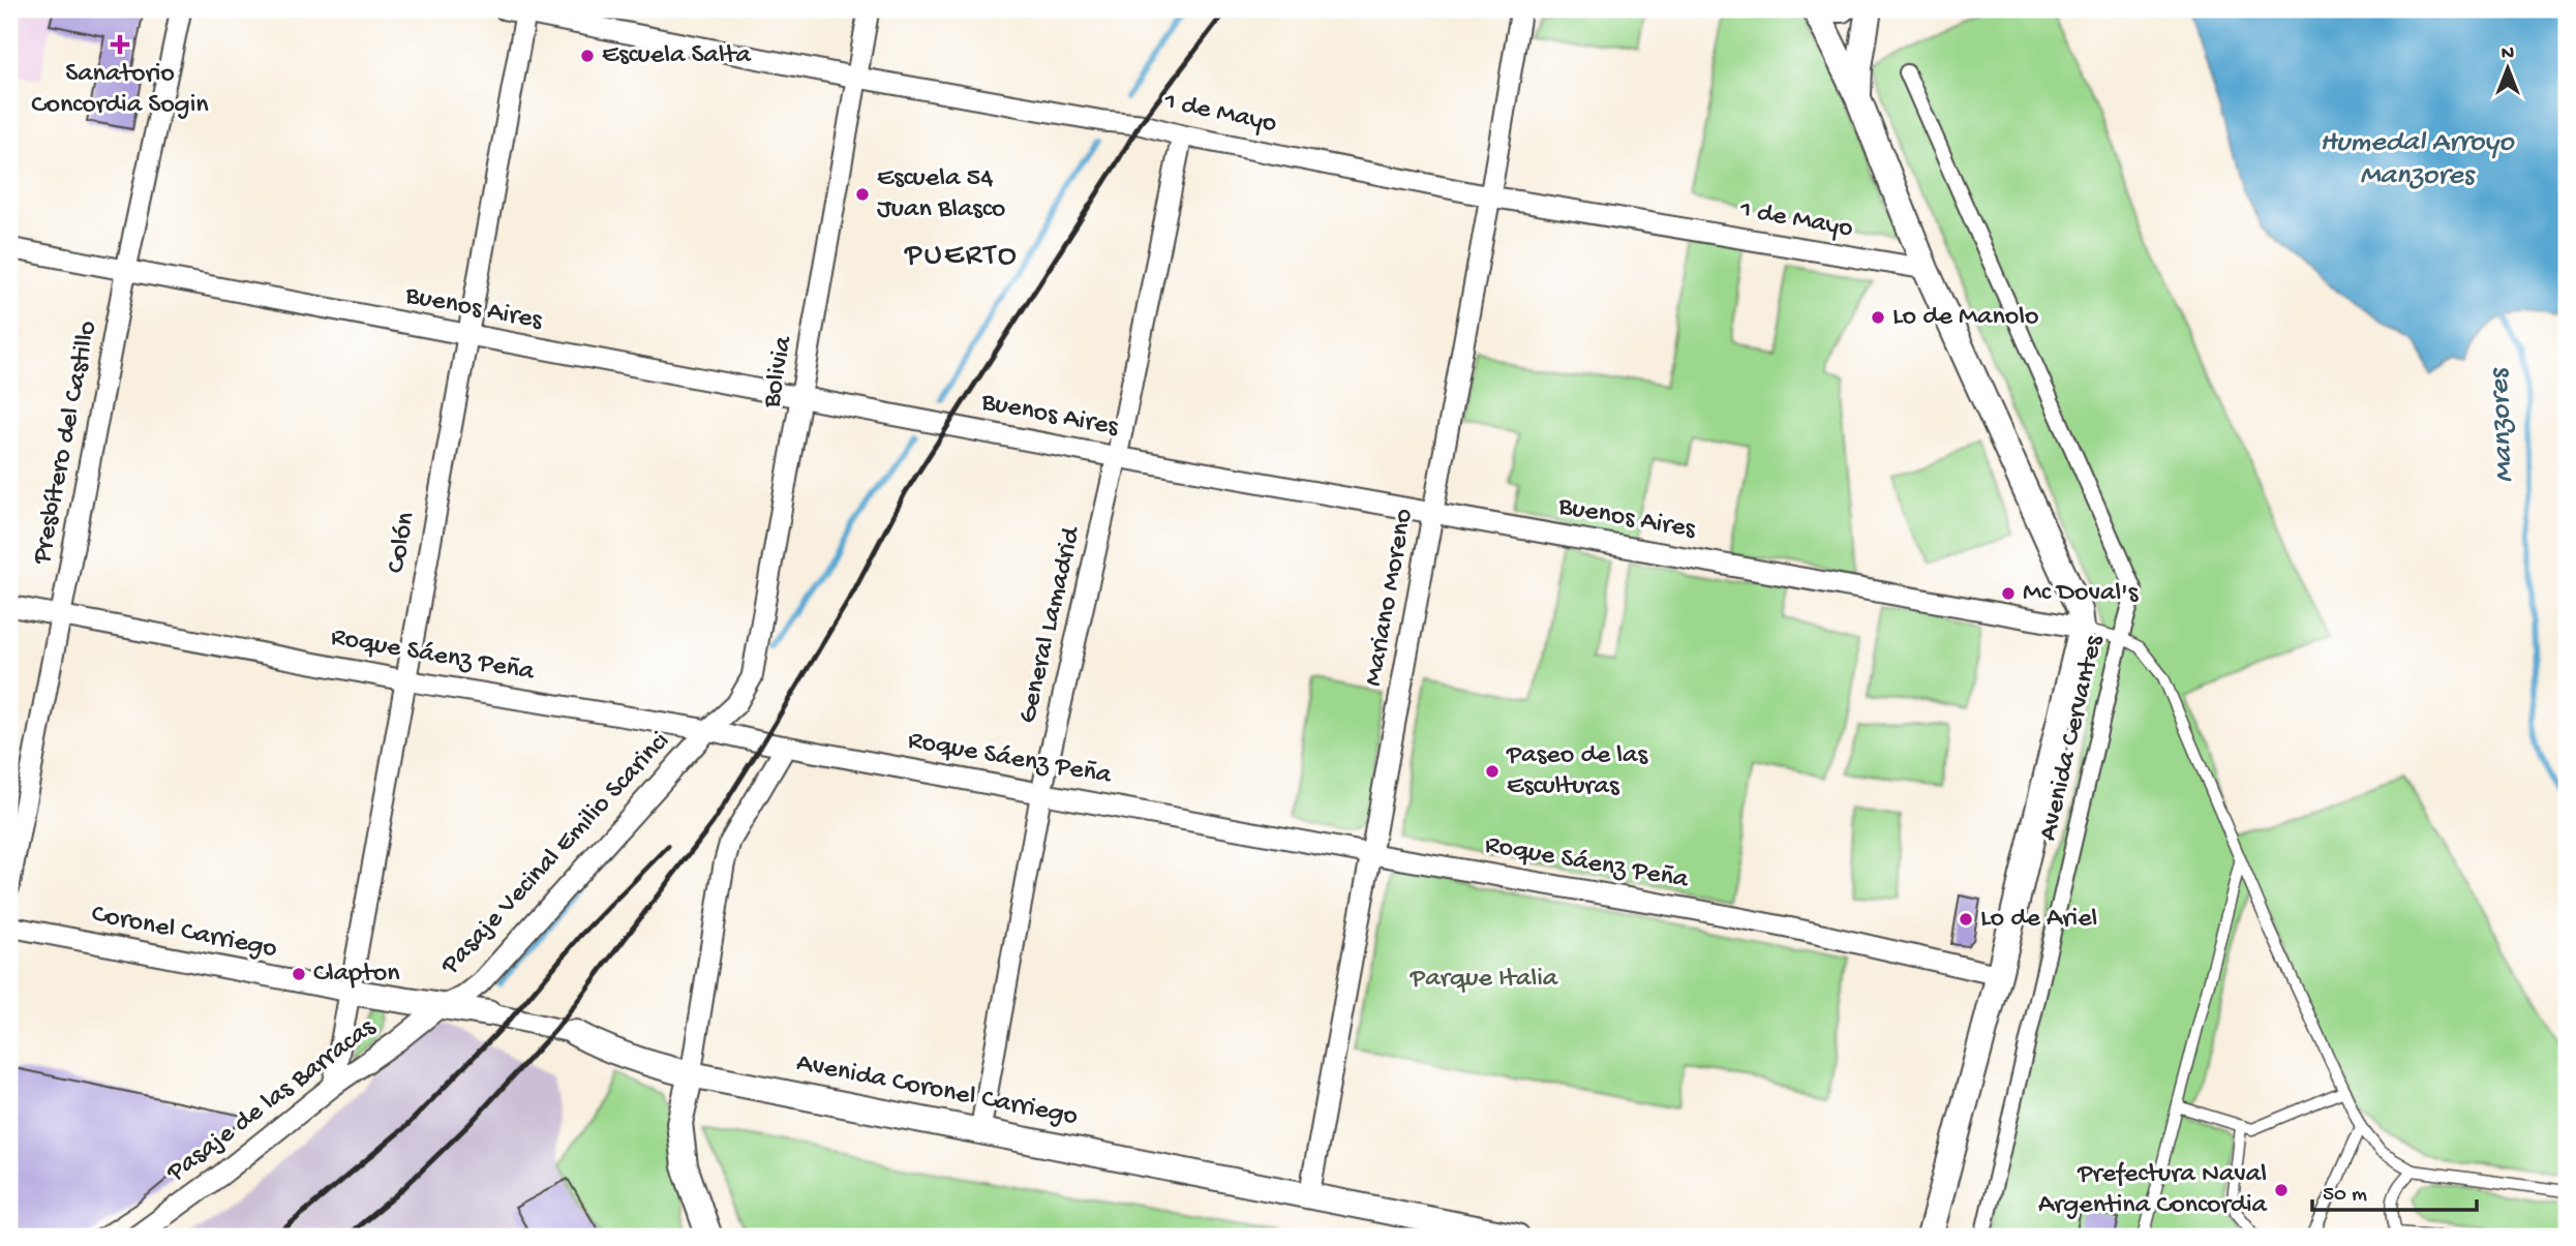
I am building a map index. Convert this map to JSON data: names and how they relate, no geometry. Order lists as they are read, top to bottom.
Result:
{
  "streets": {
    "street": [
      "1 de Mayo",
      "Buenos Aires",
      "Bolivia",
      "Presbítero del Castillo",
      "Colón",
      "Mariano Moreno",
      "General Lamadrid",
      "Roque Sáenz Peña",
      "Avenida Cervantes",
      "Pasaje Vecinal Emilio Scarinci",
      "Coronel Carriego",
      "Avenida Coronel Carriego",
      "Pasaje de las Barracas"
    ]
  },
  "crossings": [
    ["1 de Mayo", "Bolivia"],
    ["1 de Mayo", "Colón"],
    ["1 de Mayo", "Mariano Moreno"],
    ["1 de Mayo", "General Lamadrid"],
    ["Buenos Aires", "Bolivia"],
    ["Buenos Aires", "Presbítero del Castillo"],
    ["Buenos Aires", "Colón"],
    ["Buenos Aires", "Mariano Moreno"],
    ["Buenos Aires", "General Lamadrid"],
    ["Bolivia", "Roque Sáenz Peña"],
    ["Bolivia", "Pasaje Vecinal Emilio Scarinci"],
    ["Presbítero del Castillo", "Roque Sáenz Peña"],
    ["Colón", "Roque Sáenz Peña"],
    ["Colón", "Coronel Carriego"],
    ["Colón", "Avenida Coronel Carriego"],
    ["Colón", "Pasaje de las Barracas"],
    ["Mariano Moreno", "Roque Sáenz Peña"],
    ["Mariano Moreno", "Avenida Coronel Carriego"],
    ["General Lamadrid", "Roque Sáenz Peña"],
    ["General Lamadrid", "Avenida Coronel Carriego"],
    ["Roque Sáenz Peña", "Pasaje Vecinal Emilio Scarinci"],
    ["Pasaje Vecinal Emilio Scarinci", "Avenida Coronel Carriego"],
    ["Pasaje Vecinal Emilio Scarinci", "Pasaje de las Barracas"],
    ["Coronel Carriego", "Avenida Coronel Carriego"],
    ["Avenida Coronel Carriego", "Pasaje de las Barracas"]
  ],
  "districts": ["PUERTO"],
  "water": ["Humedal Arroyo Manzores", "Manzores"],
  "parks": ["Parque Italia"],
  "places": {
    "health": ["Sanatorio Concordia Sogin"],
    "other": [
      "Escuela Salta",
      "Escuela 54 Juan Blasco",
      "Lo de Manolo",
      "Mc Doval's",
      "Paseo de las Esculturas",
      "Lo de Ariel",
      "Clapton",
      "Prefectura Naval Argentina Concordia"
    ]
  },
  "scale_bar": "50 m",
  "north": "top"
}
